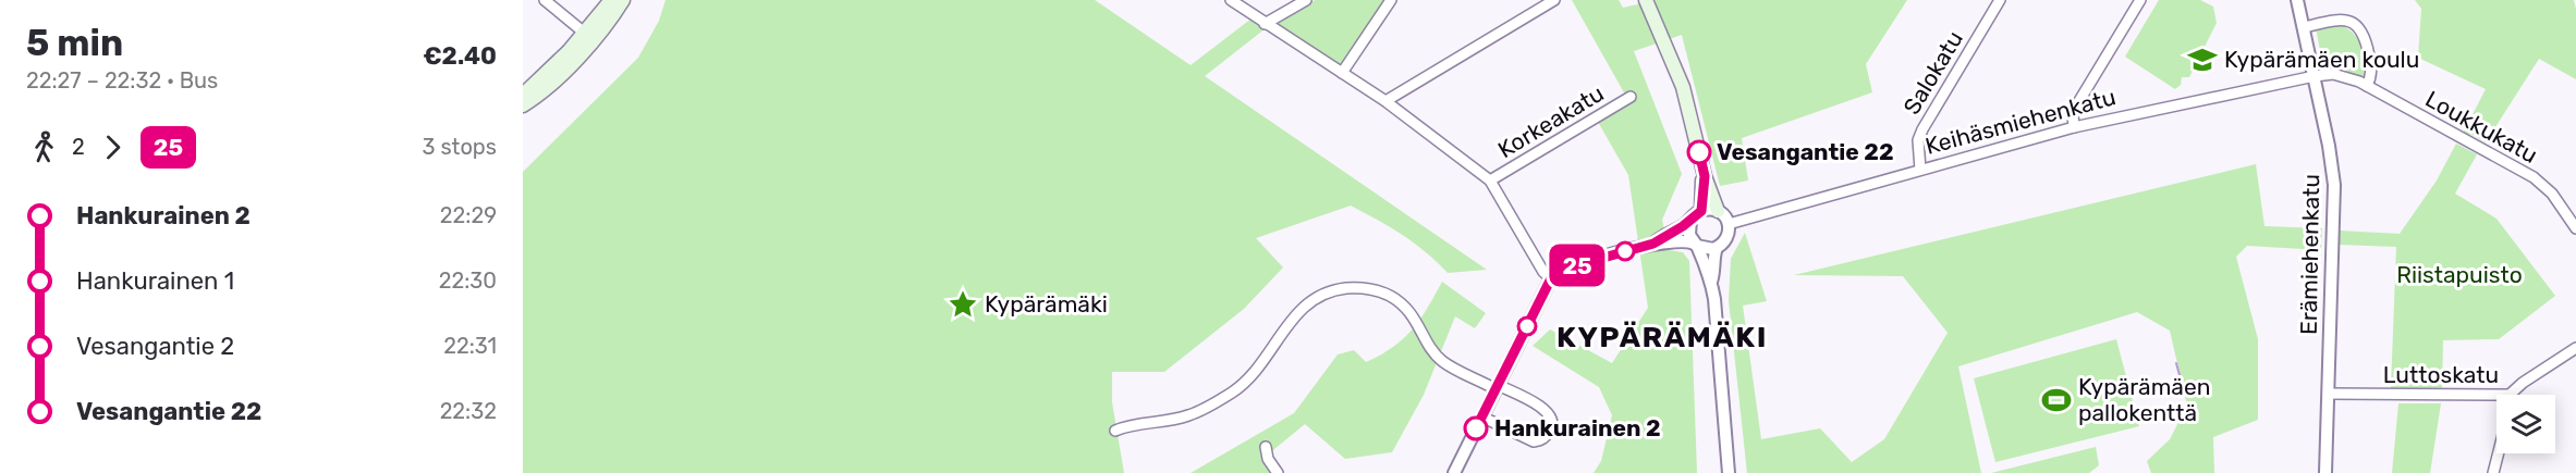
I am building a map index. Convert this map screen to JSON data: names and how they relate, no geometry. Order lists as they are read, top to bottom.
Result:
{
  "streets": {
    "street": [
      "Salokatu",
      "Korkeakatu",
      "Keihäsmiehenkatu",
      "Loukkukatu",
      "Erämiehenkatu",
      "Luttoskatu"
    ]
  },
  "crossings": [
    ["Salokatu", "Keihäsmiehenkatu"],
    ["Keihäsmiehenkatu", "Loukkukatu"],
    ["Keihäsmiehenkatu", "Erämiehenkatu"],
    ["Loukkukatu", "Erämiehenkatu"],
    ["Erämiehenkatu", "Luttoskatu"]
  ],
  "districts": ["KYPÄRÄMÄKI"],
  "parks": ["Riistapuisto"],
  "places": {
    "school or university": ["Kypärämäen koulu"],
    "other": ["Vesangantie 22", "Hankurainen 2"],
    "place": ["Kypärämäki"],
    "sports": ["Kypärämäen pallokenttä"]
  },
  "lines": ["bus line 25"],
  "page": {
    "heading": ["5 min", "22:27 – 22:32 · Bus", "€2.40"],
    "on_map": "25",
    "legs": ["2", "25", "3 stops"],
    "list": [
      {
        "name": "Hankurainen 2",
        "value": "22:29"
      },
      {
        "name": "Hankurainen 1",
        "value": "22:30"
      },
      {
        "name": "Vesangantie 2",
        "value": "22:31"
      },
      {
        "name": "Vesangantie 22",
        "value": "22:32"
      }
    ]
  }
}
